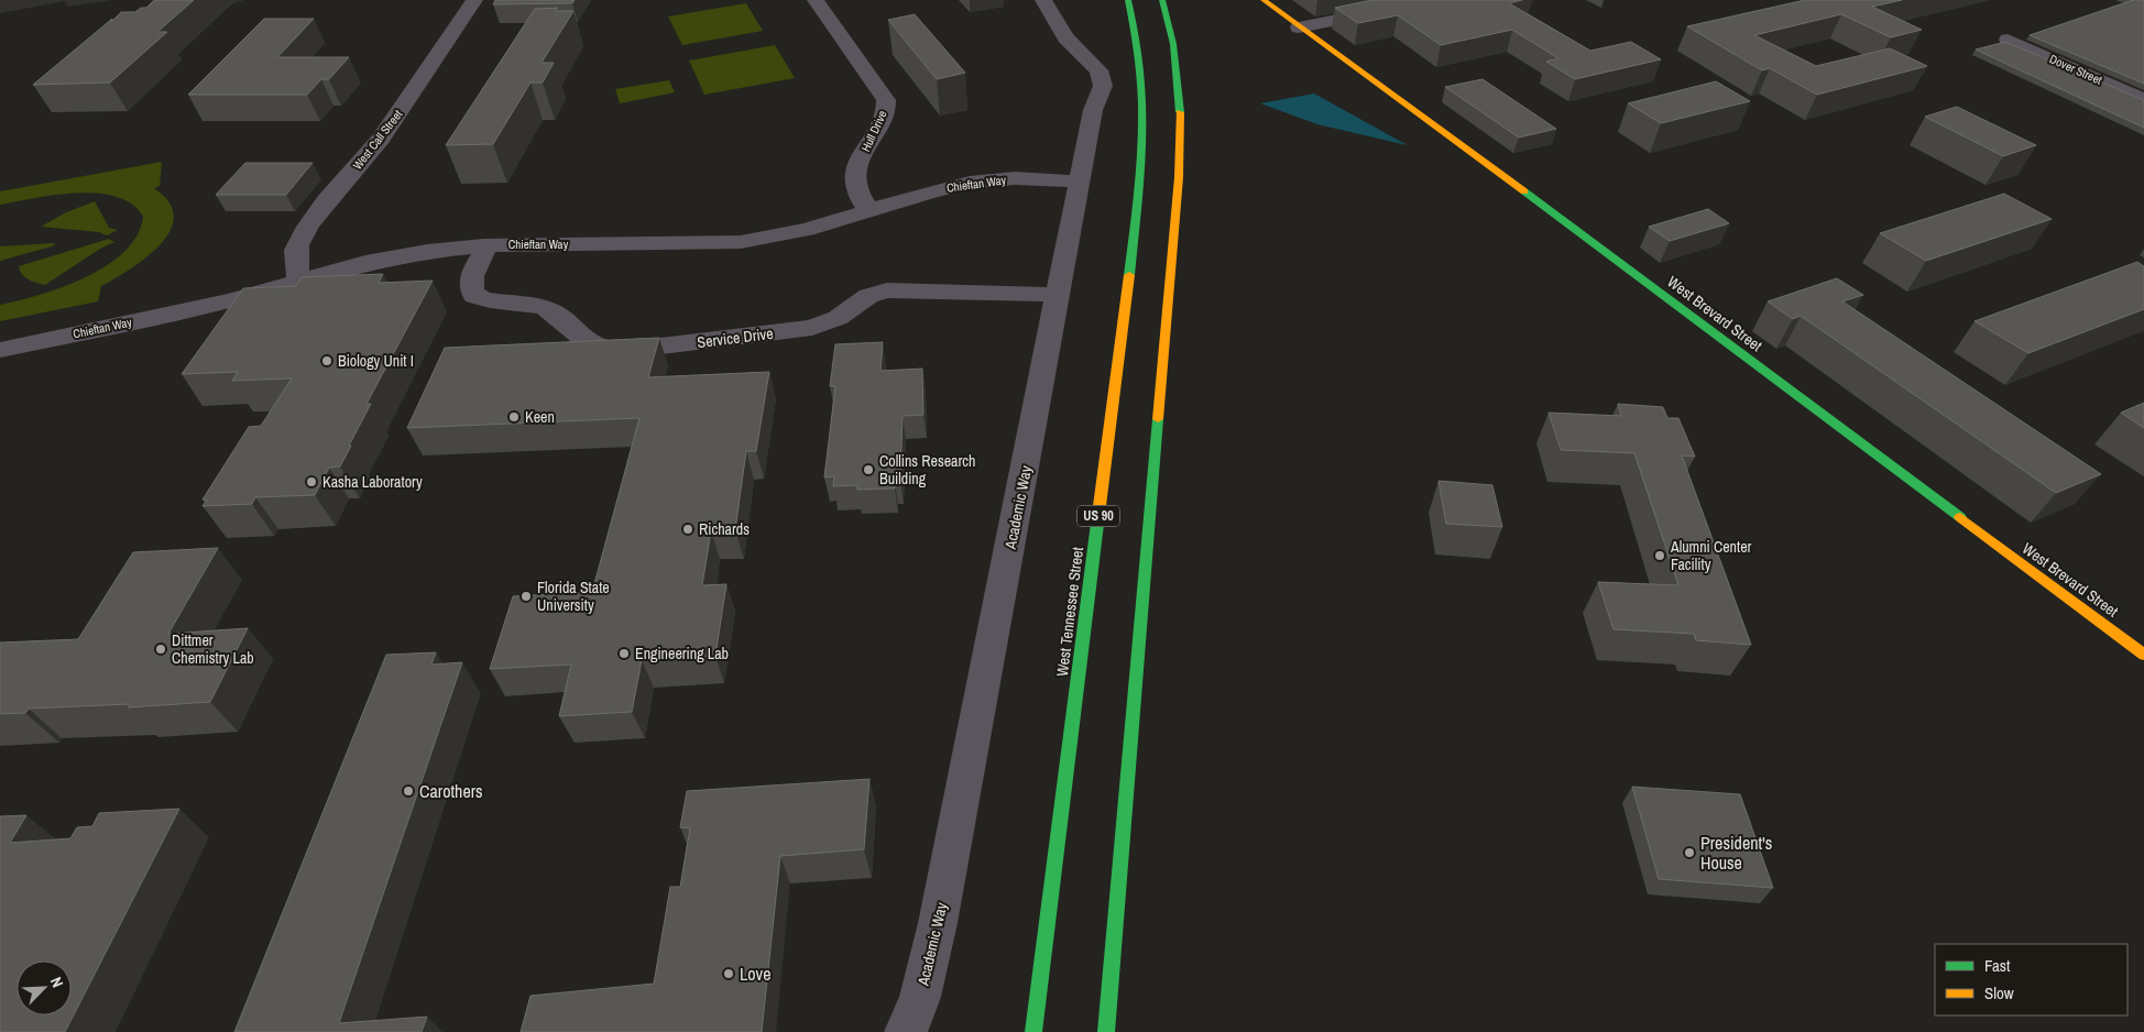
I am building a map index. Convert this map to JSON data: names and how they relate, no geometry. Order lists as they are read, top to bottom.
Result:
{
  "streets": {
    "main road": ["West Brevard Street", "US 90", "West Tennessee Street"],
    "street": [
      "Dover Street",
      "Hull Drive",
      "West Call Street",
      "Chieftan Way",
      "Service Drive",
      "Academic Way"
    ]
  },
  "crossings": [
    ["Hull Drive", "Chieftan Way"],
    ["West Call Street", "Chieftan Way"],
    ["Chieftan Way", "Service Drive"],
    ["Chieftan Way", "Academic Way"],
    ["Service Drive", "Academic Way"]
  ],
  "places": [
    "Biology Unit I",
    "Keen",
    "Collins Research Building",
    "Kasha Laboratory",
    "Richards",
    "Alumni Center Facility",
    "Florida State University",
    "Dittmer Chemistry Lab",
    "Engineering Lab",
    "Carothers",
    "President's House",
    "Love"
  ],
  "legend": ["Fast", "Slow"],
  "north": "top right"
}
